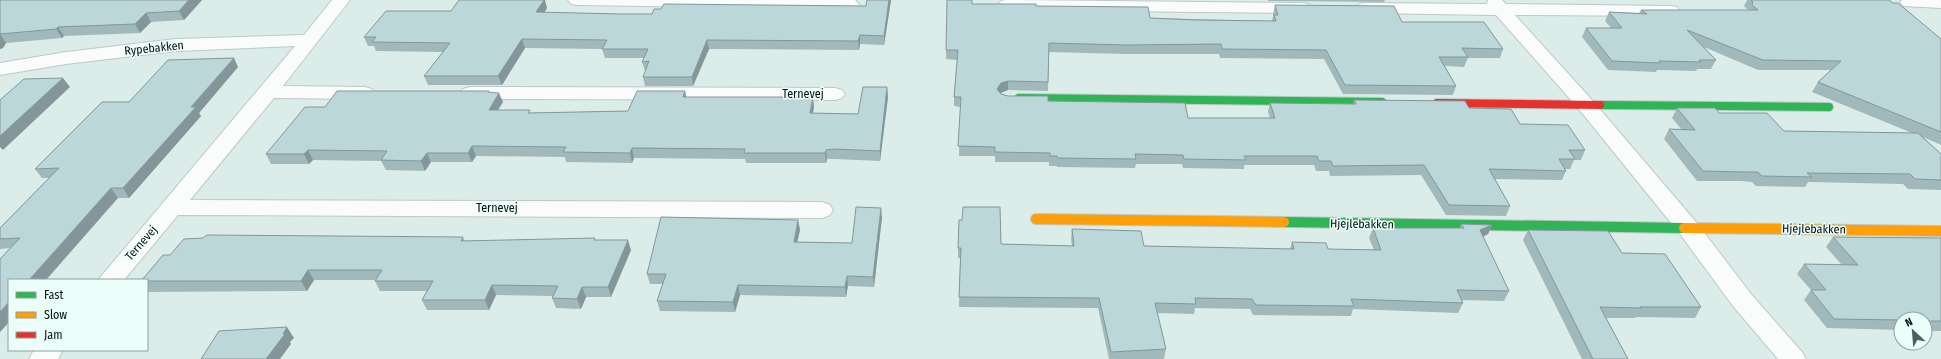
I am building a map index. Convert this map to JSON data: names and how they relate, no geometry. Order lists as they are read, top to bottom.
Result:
{
  "streets": {
    "street": ["Rypebakken", "Ternevej", "Hjejlebakken"]
  },
  "crossings": [
    ["Rypebakken", "Ternevej"]
  ],
  "legend": ["Fast", "Slow", "Jam"],
  "north": "top left"
}
